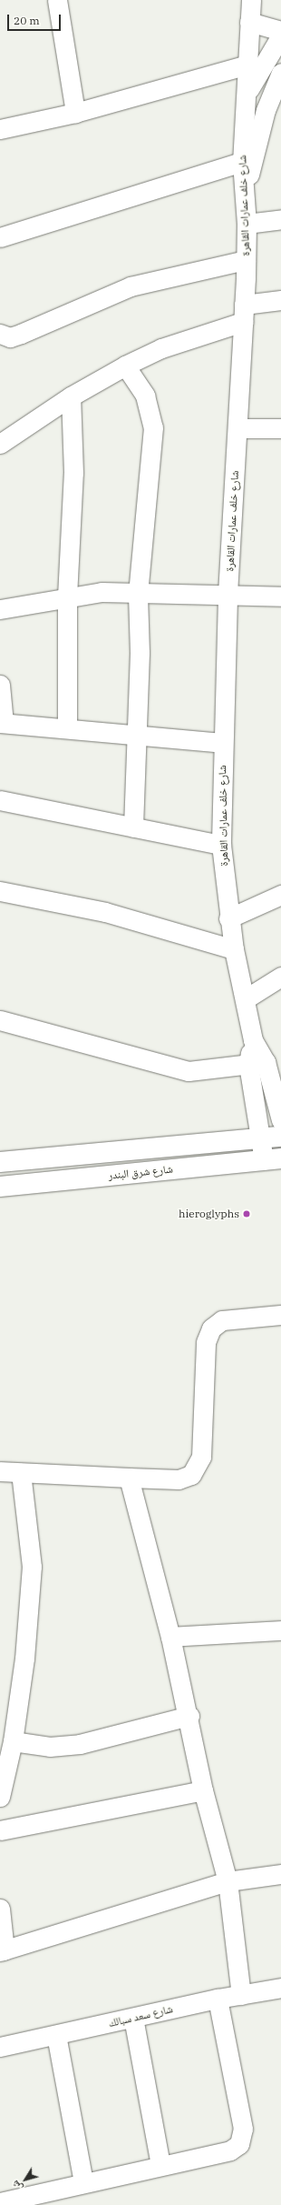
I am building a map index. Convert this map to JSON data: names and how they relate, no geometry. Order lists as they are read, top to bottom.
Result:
{
  "streets": {
    "main road": ["شارع شرق البندر"],
    "street": ["شارع خلف عمارات القاهرة", "شارع سعد سبالك"]
  },
  "crossings": [
    ["شارع خلف عمارات القاهرة", "شارع شرق البندر"]
  ],
  "places": ["hieroglyphs"],
  "scale_bar": "20 m",
  "north": "bottom left"
}
